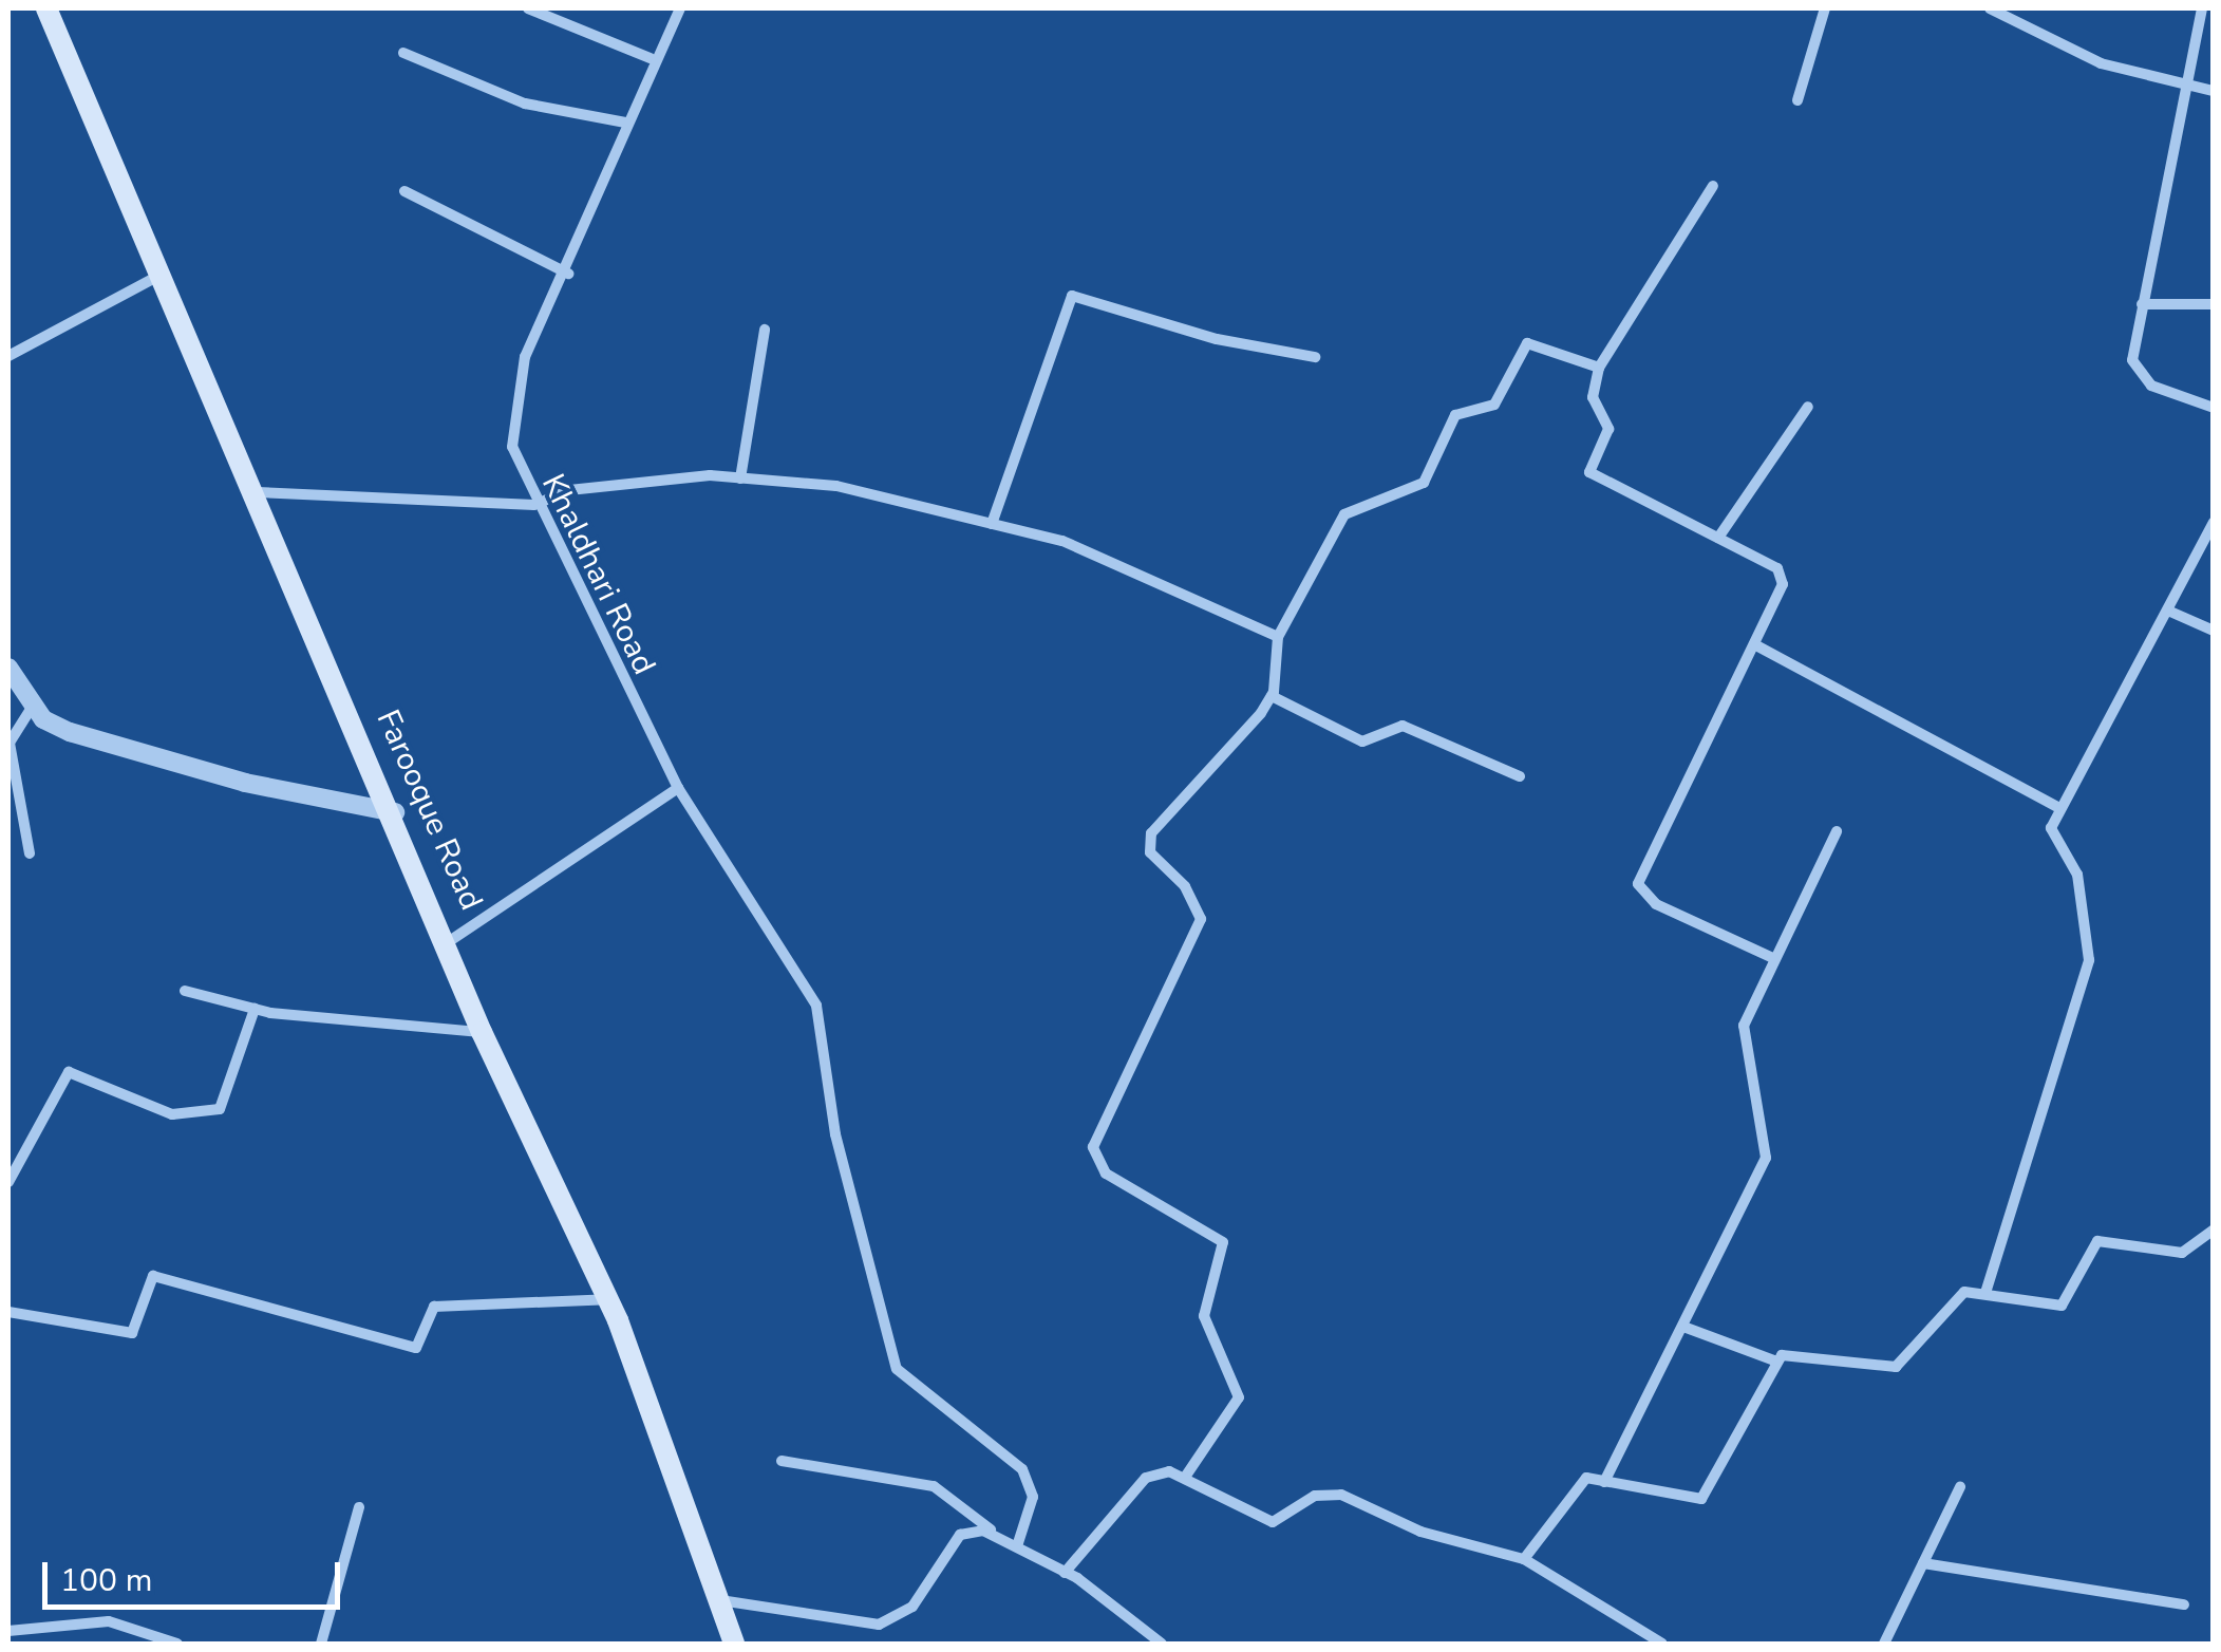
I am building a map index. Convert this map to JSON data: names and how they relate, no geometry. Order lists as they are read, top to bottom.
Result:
{
  "streets": {
    "main road": ["Farooque Road"],
    "street": ["Khaldhari Road"]
  },
  "scale_bar": "100 m"
}
